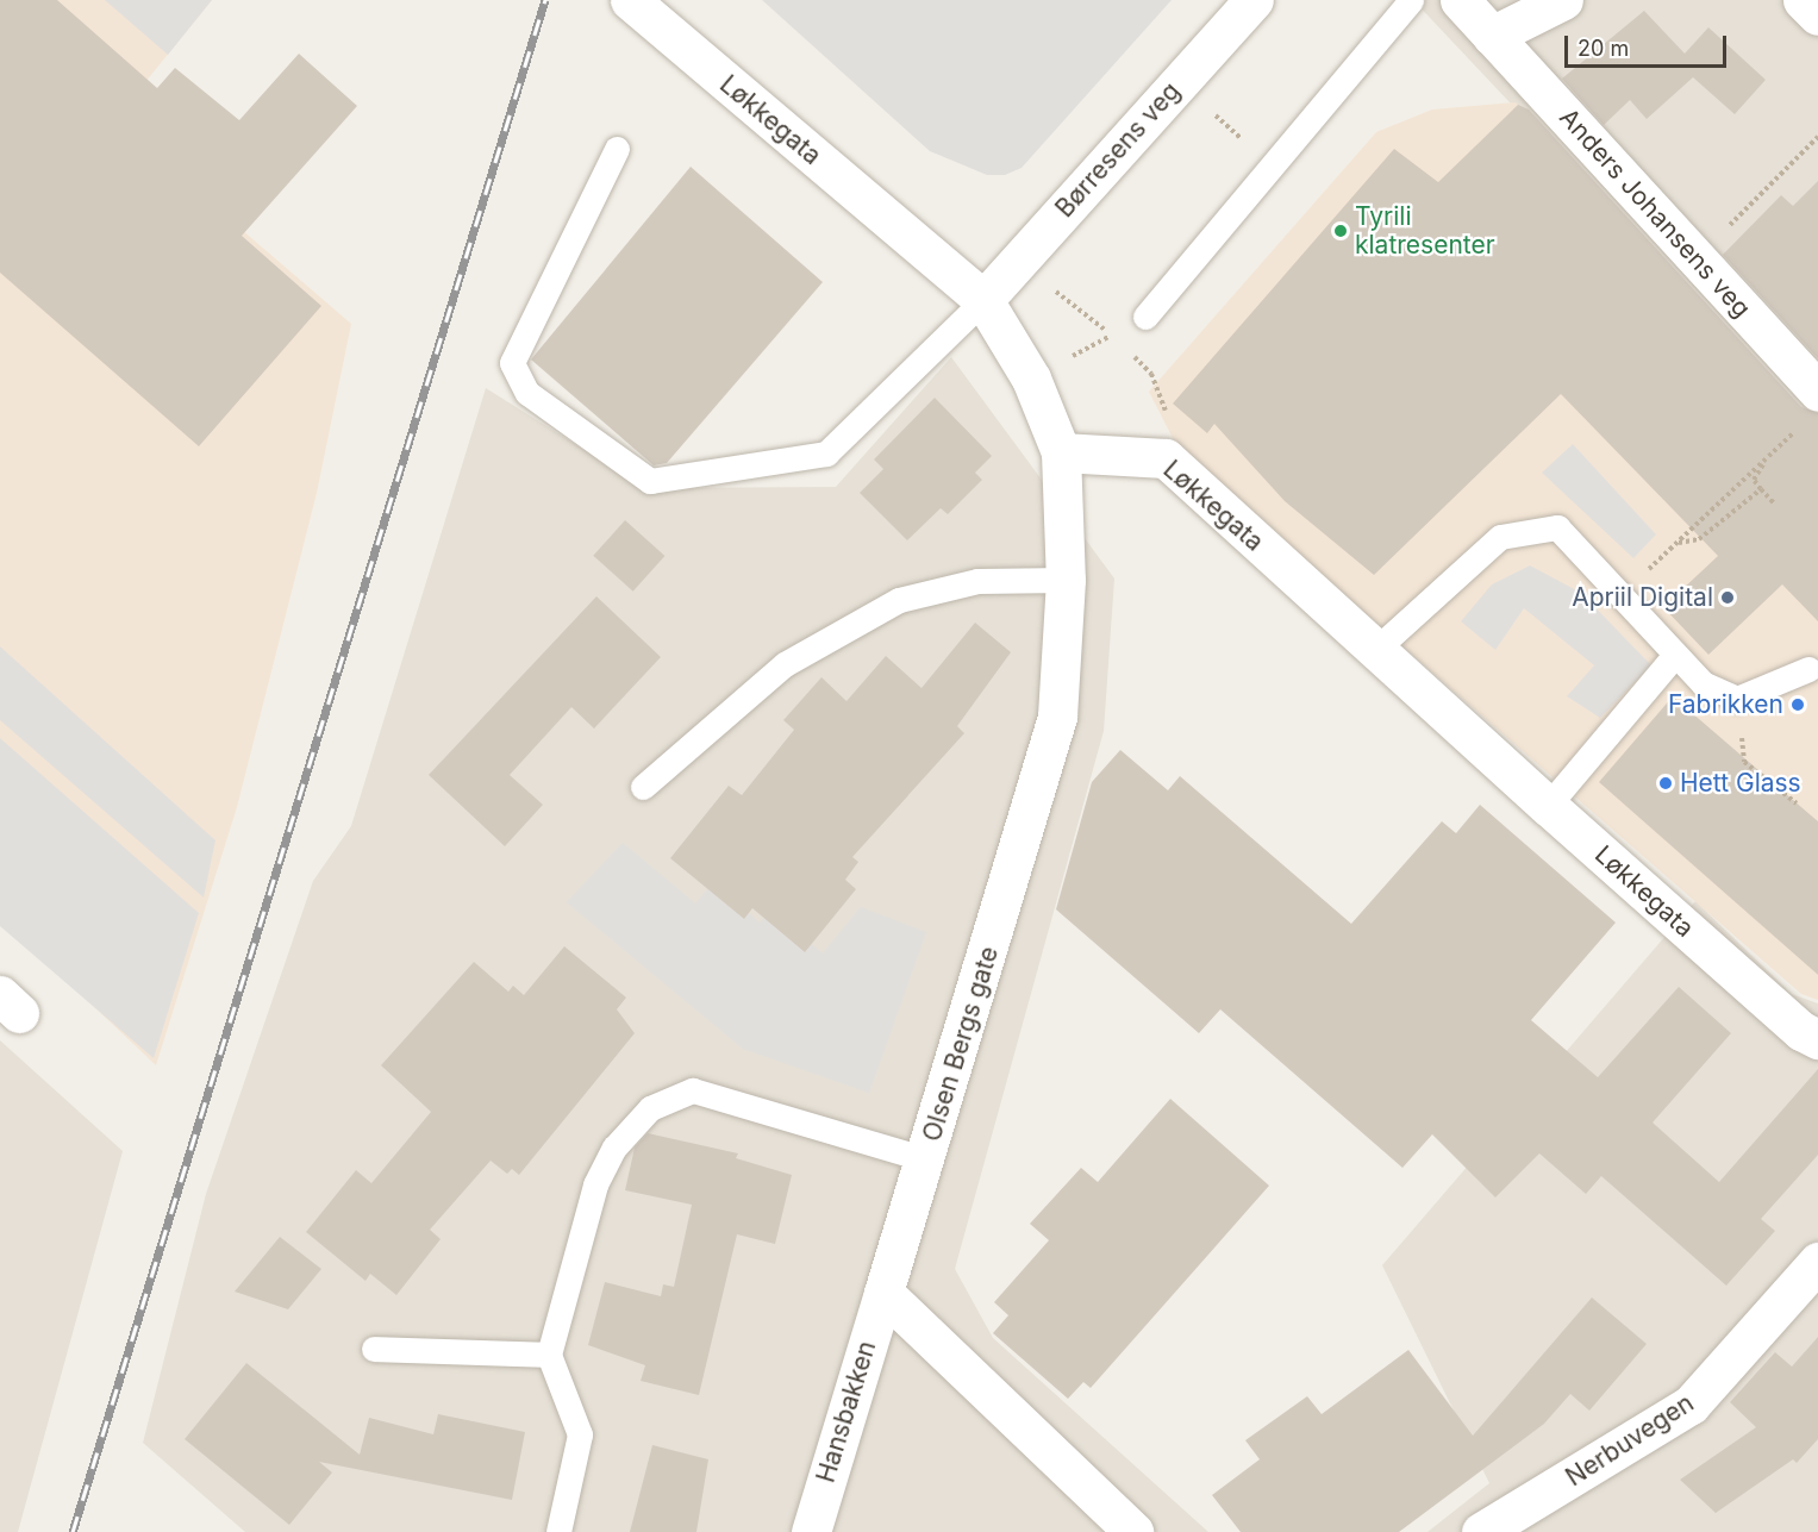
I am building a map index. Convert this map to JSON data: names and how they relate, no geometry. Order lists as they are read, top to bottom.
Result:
{
  "streets": {
    "street": [
      "Løkkegata",
      "Børresens veg",
      "Anders Johansens veg",
      "Olsen Bergs gate",
      "Hansbakken",
      "Nerbuvegen"
    ]
  },
  "crossings": [
    ["Løkkegata", "Børresens veg"],
    ["Løkkegata", "Olsen Bergs gate"],
    ["Olsen Bergs gate", "Hansbakken"]
  ],
  "places": [
    "Tyrili klatresenter",
    "Apriil Digital",
    "Fabrikken",
    "Hett Glass"
  ],
  "scale_bar": "20 m"
}
